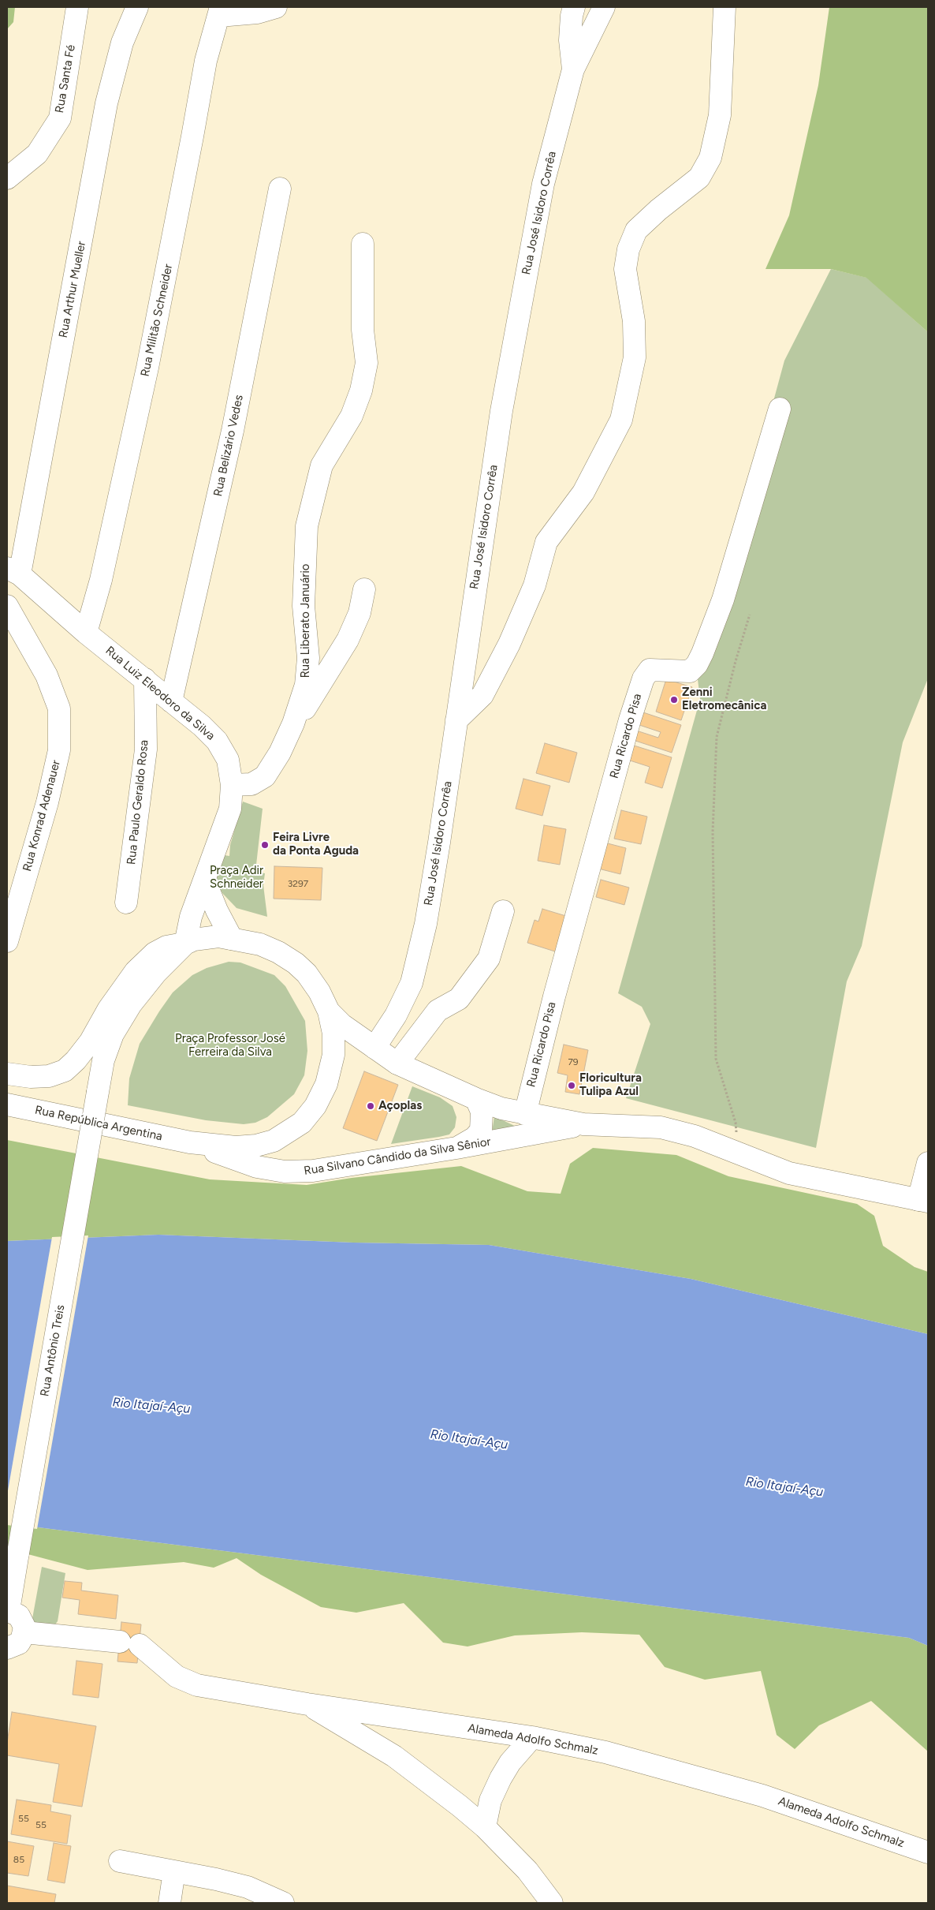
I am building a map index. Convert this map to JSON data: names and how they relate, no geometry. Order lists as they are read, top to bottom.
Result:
{
  "streets": {
    "street": [
      "Rua Santa Fé",
      "Rua José Isidoro Corrêa",
      "Rua Arthur Mueller",
      "Rua Militão Schneider",
      "Rua Belizário Vedes",
      "Rua Liberato Januário",
      "Rua Luiz Eleodoro da Silva",
      "Rua Ricardo Pisa",
      "Rua Paulo Geraldo Rosa",
      "Rua Konrad Adenauer",
      "Rua República Argentina",
      "Rua Silvano Cândido da Silva Sênior",
      "Rua Antônio Treis",
      "Alameda Adolfo Schmalz"
    ]
  },
  "crossings": [
    ["Rua José Isidoro Corrêa", "Rua Silvano Cândido da Silva Sênior"],
    ["Rua Arthur Mueller", "Rua Luiz Eleodoro da Silva"],
    ["Rua Militão Schneider", "Rua Luiz Eleodoro da Silva"],
    ["Rua Belizário Vedes", "Rua Luiz Eleodoro da Silva"],
    ["Rua Liberato Januário", "Rua Luiz Eleodoro da Silva"],
    ["Rua Luiz Eleodoro da Silva", "Rua Paulo Geraldo Rosa"],
    ["Rua Luiz Eleodoro da Silva", "Rua Antônio Treis"],
    ["Rua Ricardo Pisa", "Rua Silvano Cândido da Silva Sênior"],
    ["Rua República Argentina", "Rua Silvano Cândido da Silva Sênior"]
  ],
  "water": ["Rio Itajaí-Açu"],
  "parks": ["Praça Adir Schneider", "Praça Professor José Ferreira da Silva"],
  "places": [
    "Zenni Eletromecânica",
    "Feira Livre da Ponta Aguda",
    "Floricultura Tulipa Azul",
    "Açoplas"
  ],
  "house_numbers": [
    "3297",
    "79",
    "55",
    "55",
    "85"
  ]
}
